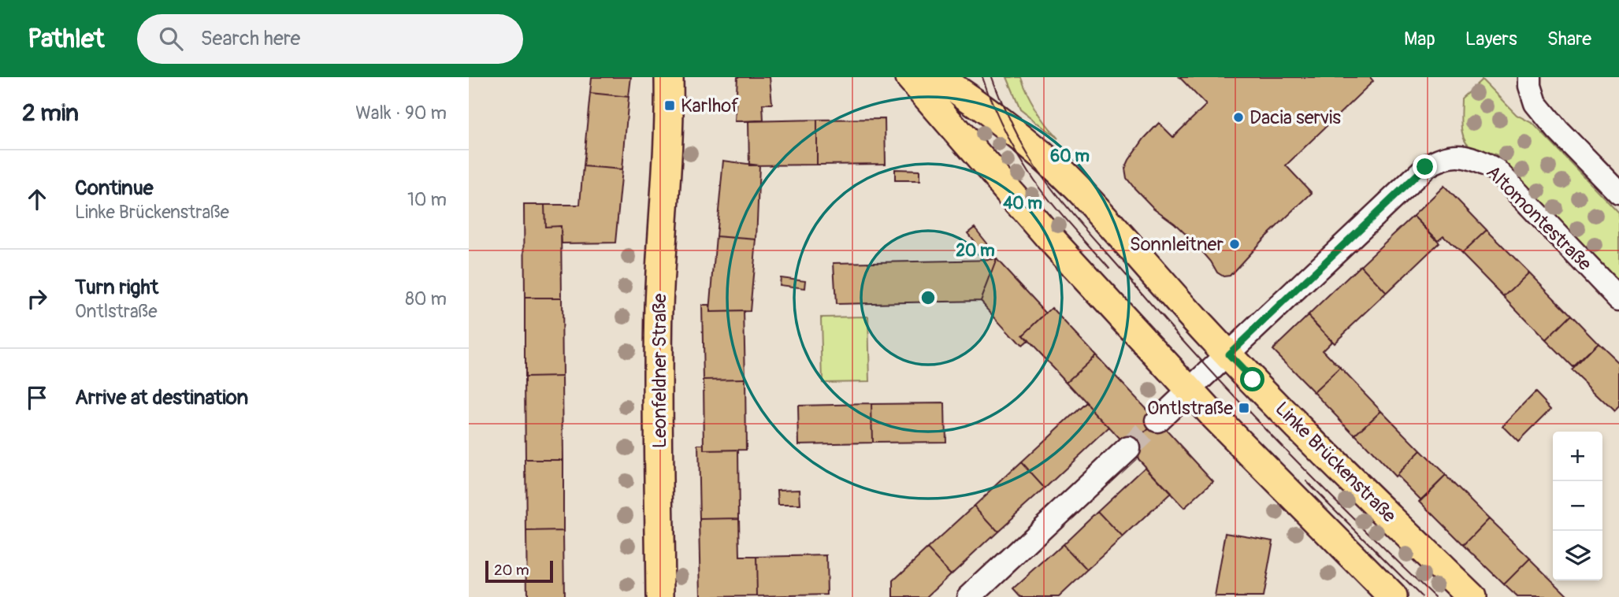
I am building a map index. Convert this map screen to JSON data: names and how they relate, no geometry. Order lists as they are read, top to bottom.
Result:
{
  "streets": {
    "main road": ["Leonfeldner Straße", "Linke Brückenstraße"],
    "street": ["Altomontestraße"]
  },
  "crossings": [
    ["Altomontestraße", "Linke Brückenstraße"]
  ],
  "places": {
    "transit": ["Karlhof", "Ontlstraße"],
    "other": ["Dacia servis", "Sonnleitner"]
  },
  "scale_bar": "20 m",
  "page": {
    "header": "Pathlet",
    "search": "Search here",
    "nav": ["Map", "Layers", "Share"],
    "heading": ["2 min", "Walk · 90 m"],
    "list": [
      ["Continue", "Linke Brückenstraße", "10 m"],
      ["Turn right", "Ontlstraße", "80 m"],
      "Arrive at destination"
    ],
    "map_buttons": ["+", "−"],
    "scale": "20 m"
  },
  "rings": ["60 m", "40 m", "20 m"]
}
